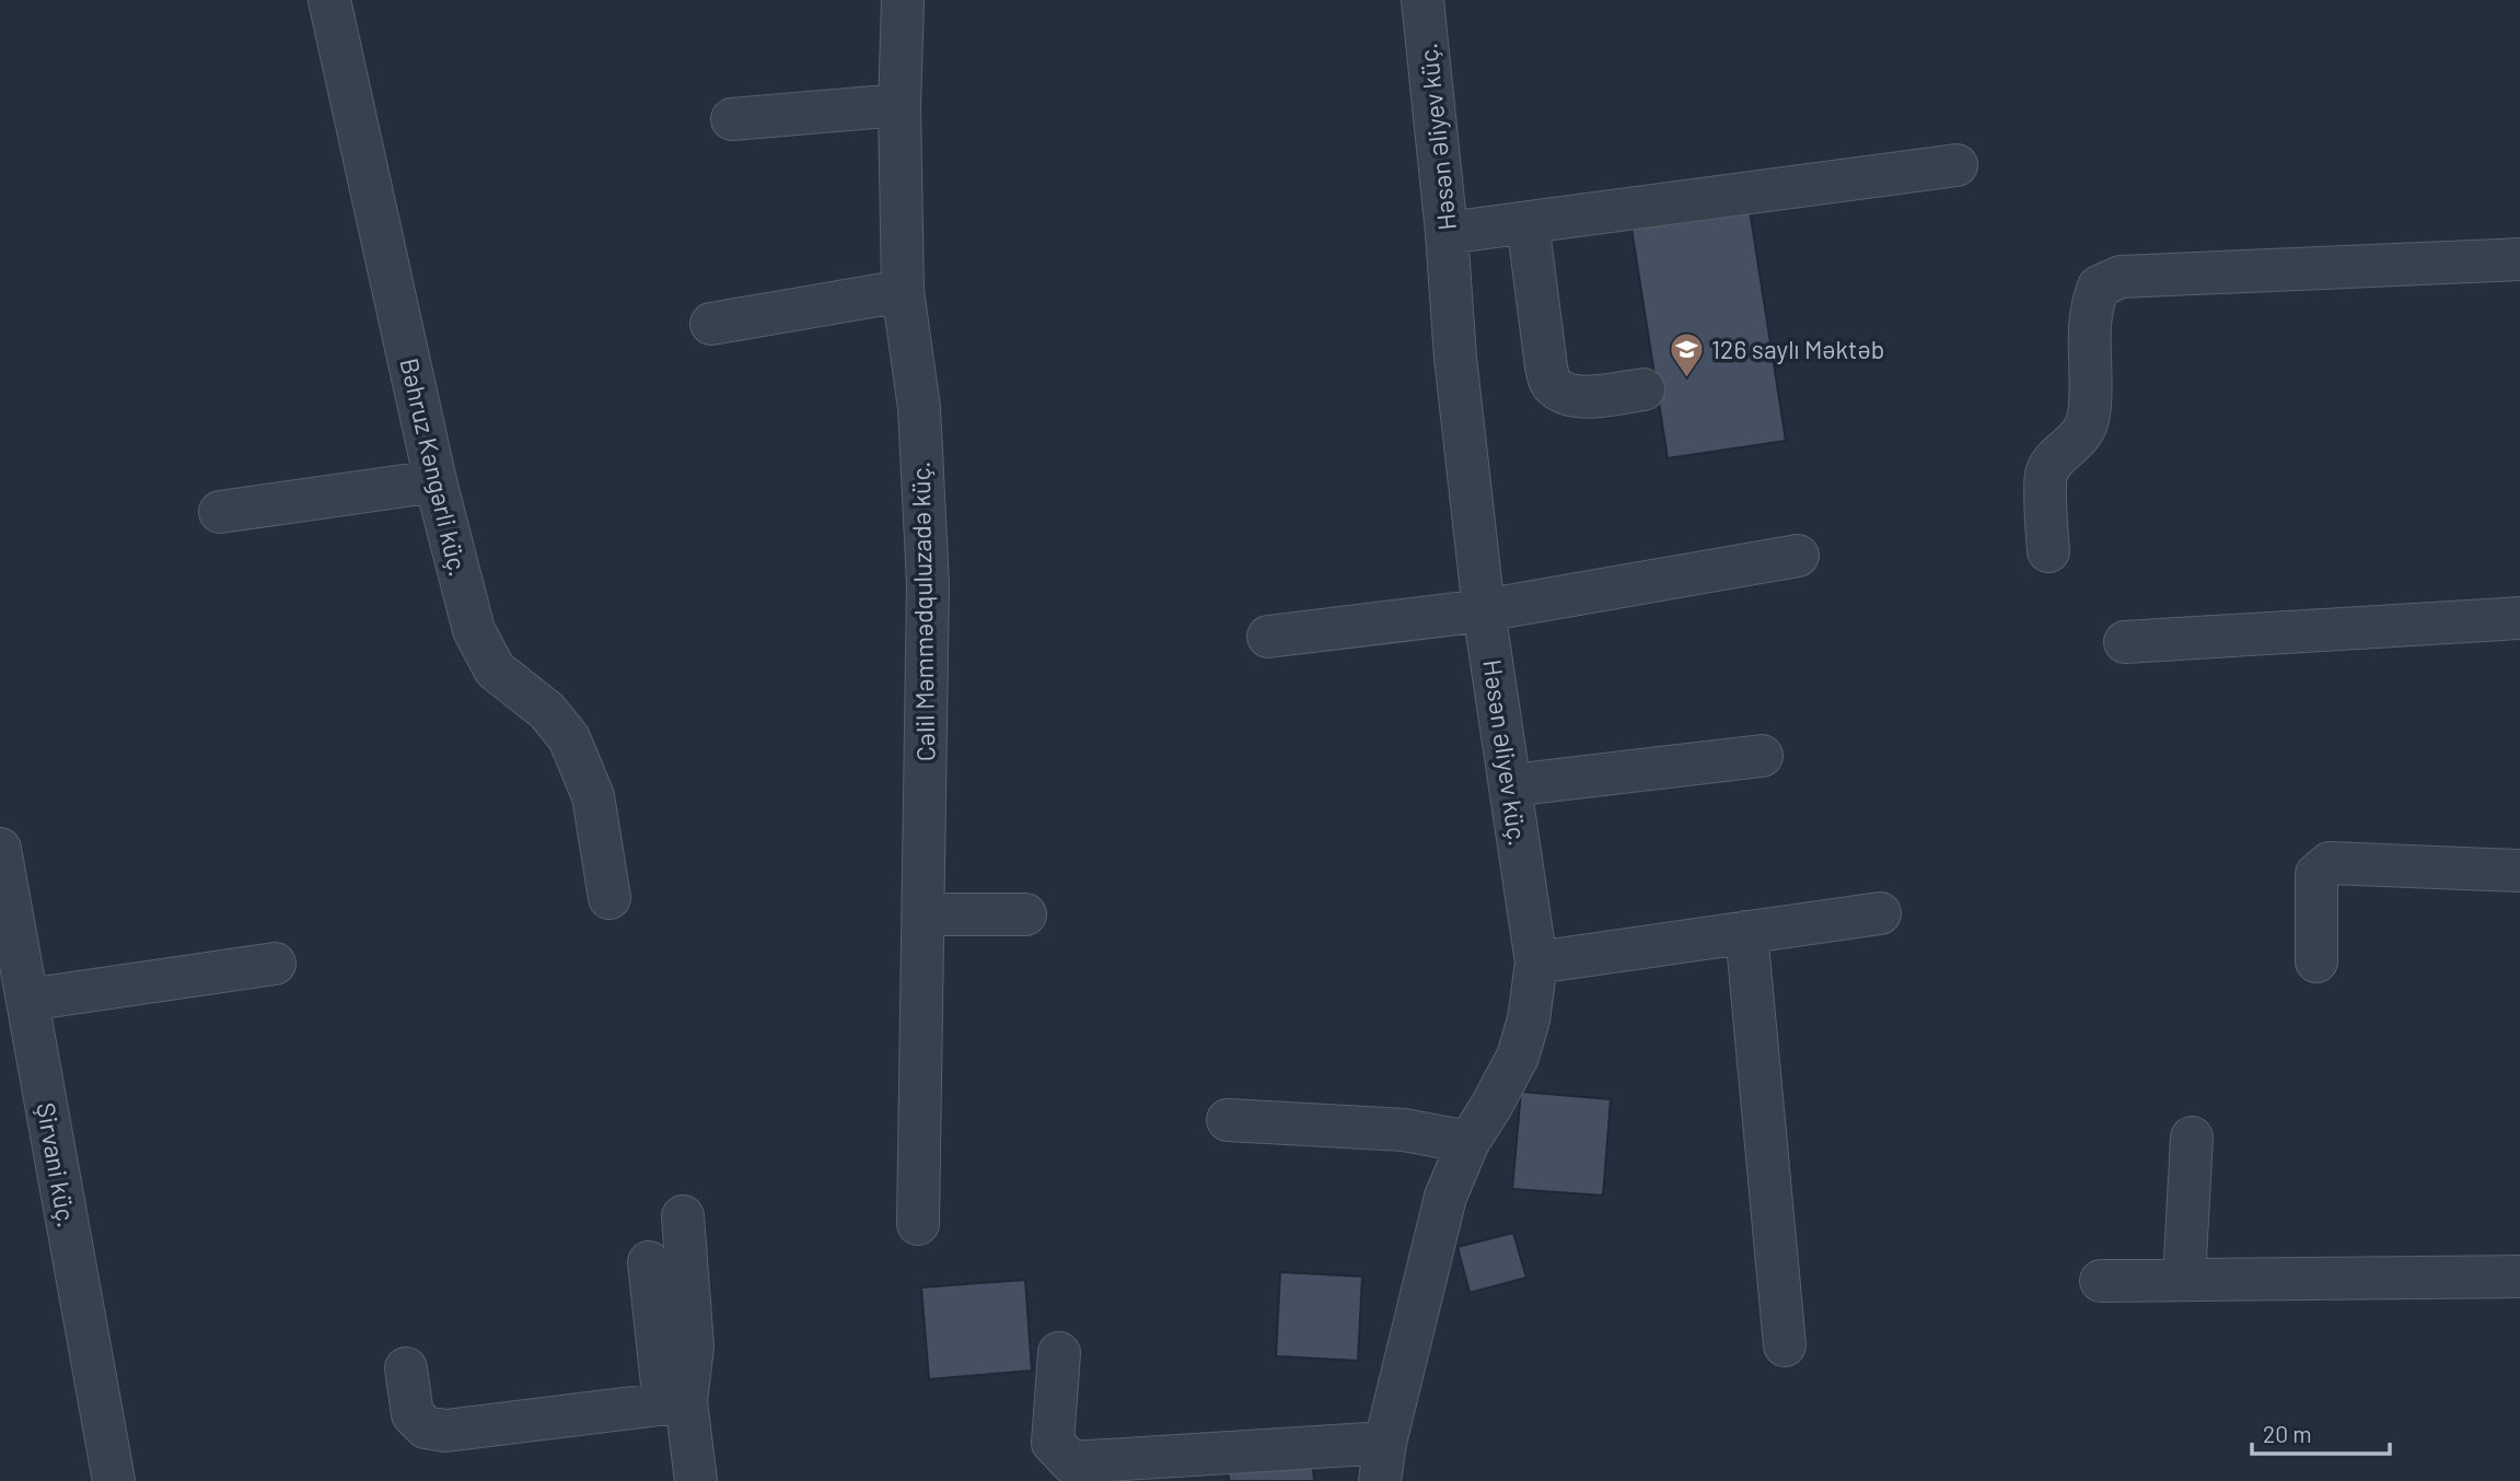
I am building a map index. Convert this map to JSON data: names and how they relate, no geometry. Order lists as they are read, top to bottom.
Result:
{
  "streets": {
    "street": [
      "Həsən Əliyev küç.",
      "Bəhruz Kəngərli küç.",
      "Cəlil Məmmədquluzadə küç.",
      "Şirvani küç."
    ]
  },
  "places": {
    "school or university": ["126 saylı Məktəb"]
  },
  "scale_bar": "20 m"
}
